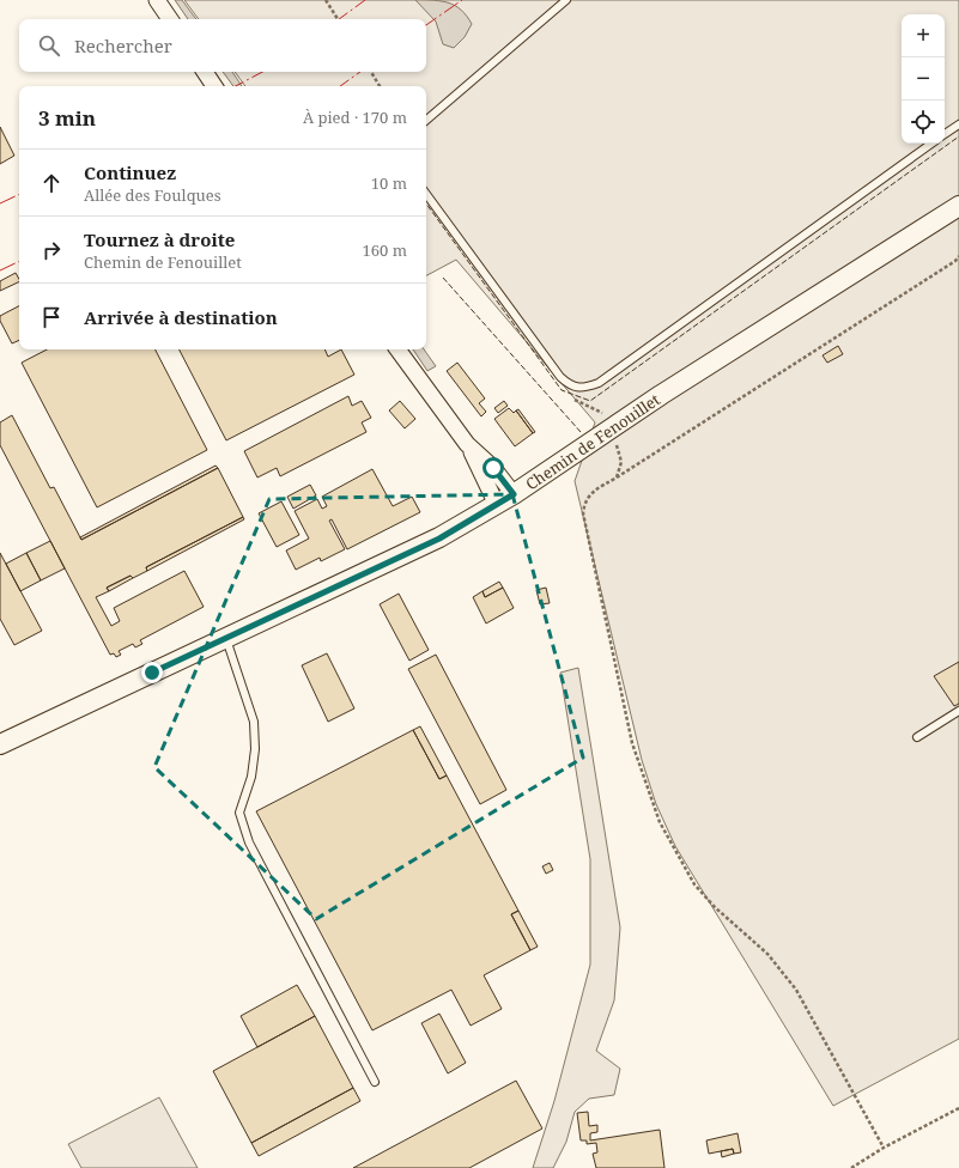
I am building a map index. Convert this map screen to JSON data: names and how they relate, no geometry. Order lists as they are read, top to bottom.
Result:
{
  "streets": {
    "street": ["Chemin de Fenouillet"]
  },
  "page": {
    "map_buttons": ["+", "−"],
    "search": "Rechercher",
    "heading": ["3 min", "À pied · 170 m"],
    "list": [
      ["Continuez", "Allée des Foulques", "10 m"],
      ["Tournez à droite", "Chemin de Fenouillet", "160 m"],
      "Arrivée à destination"
    ]
  }
}
